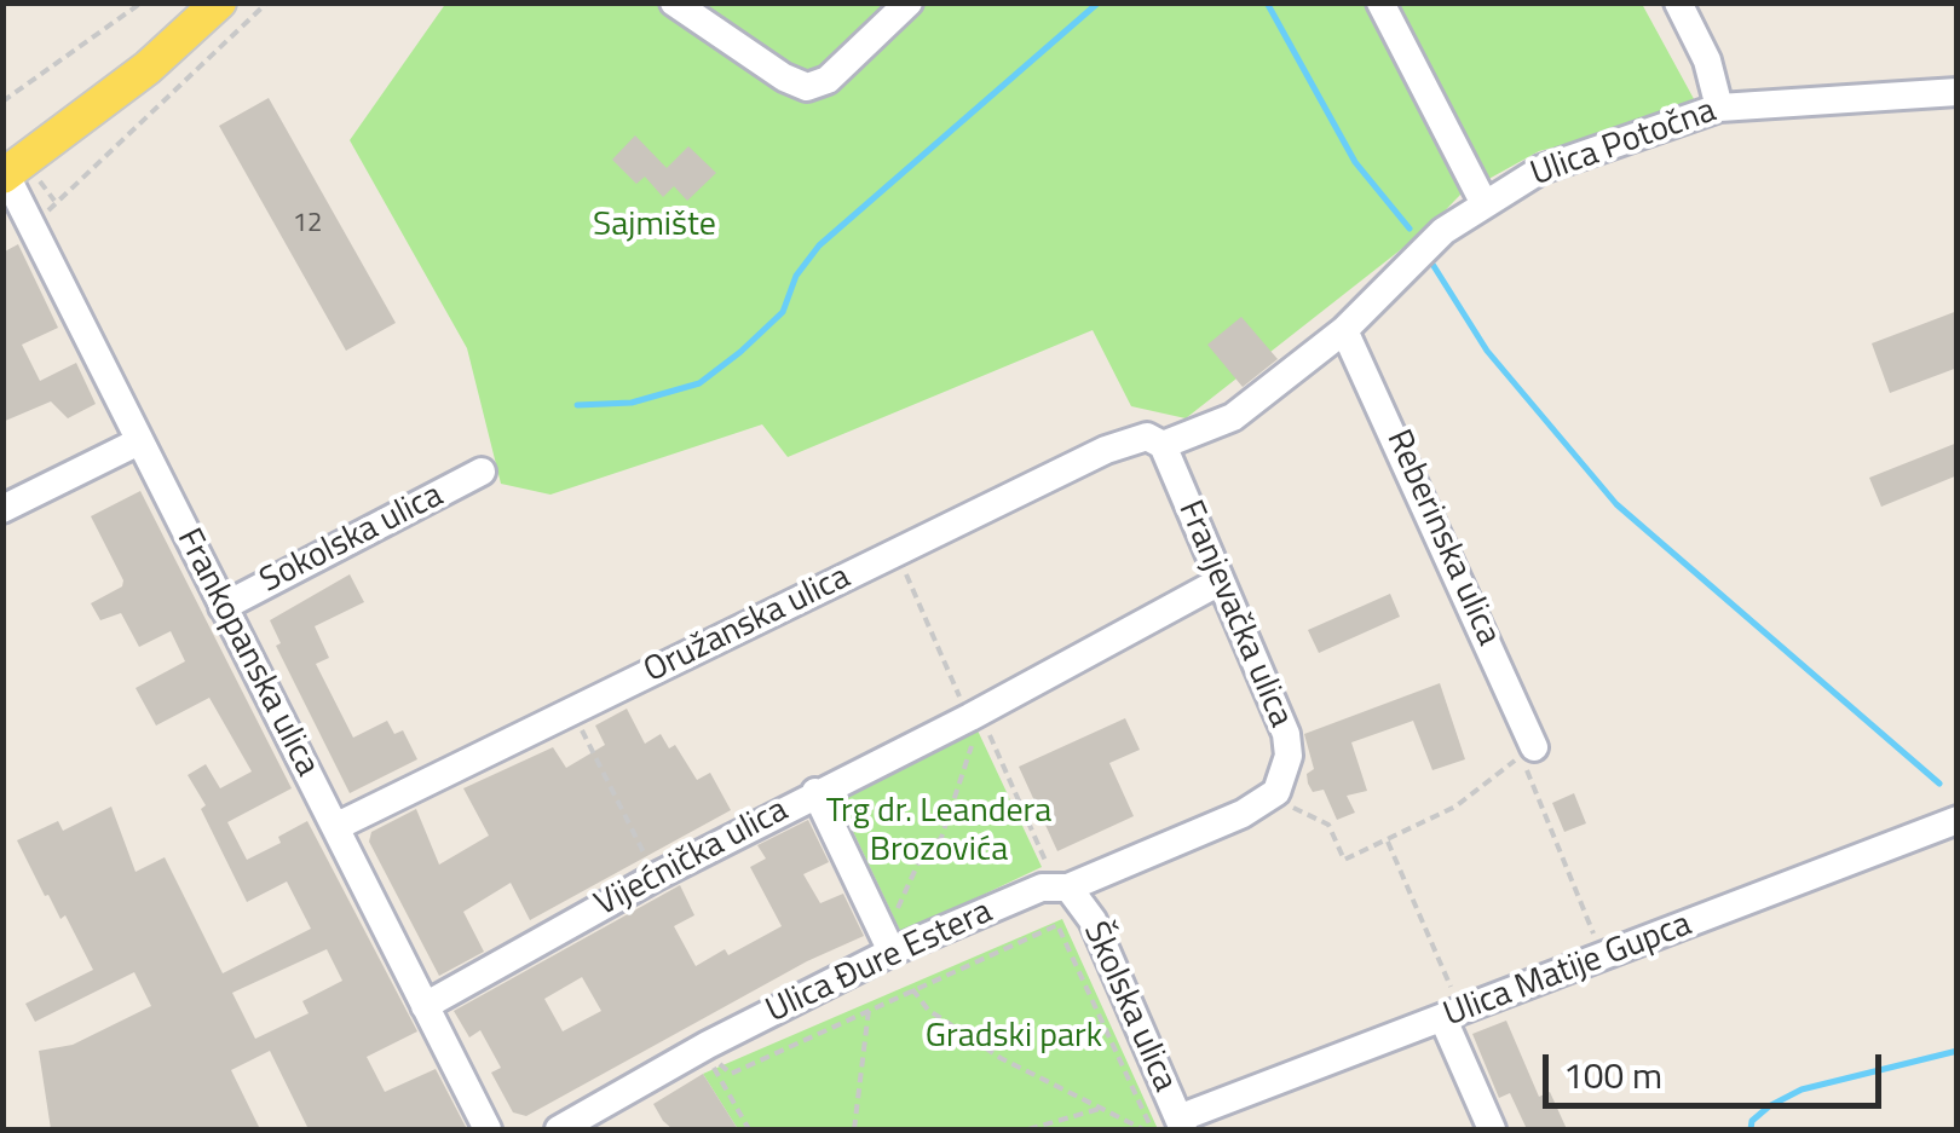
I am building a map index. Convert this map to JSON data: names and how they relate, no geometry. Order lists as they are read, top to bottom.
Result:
{
  "streets": {
    "street": [
      "Ulica Potočna",
      "Reberinska ulica",
      "Sokolska ulica",
      "Franjevačka ulica",
      "Oružanska ulica",
      "Frankopanska ulica",
      "Vijećnička ulica",
      "Ulica Đure Estera",
      "Ulica Matije Gupca",
      "Školska ulica"
    ]
  },
  "crossings": [
    ["Ulica Potočna", "Reberinska ulica"],
    ["Ulica Potočna", "Franjevačka ulica"],
    ["Ulica Potočna", "Oružanska ulica"],
    ["Sokolska ulica", "Frankopanska ulica"],
    ["Franjevačka ulica", "Oružanska ulica"],
    ["Franjevačka ulica", "Vijećnička ulica"],
    ["Franjevačka ulica", "Ulica Đure Estera"],
    ["Oružanska ulica", "Frankopanska ulica"],
    ["Frankopanska ulica", "Vijećnička ulica"],
    ["Ulica Đure Estera", "Školska ulica"],
    ["Ulica Matije Gupca", "Školska ulica"]
  ],
  "parks": ["Sajmište", "Trg dr. Leandera Brozovića", "Gradski park"],
  "house_numbers": ["12"],
  "scale_bar": "100 m"
}
